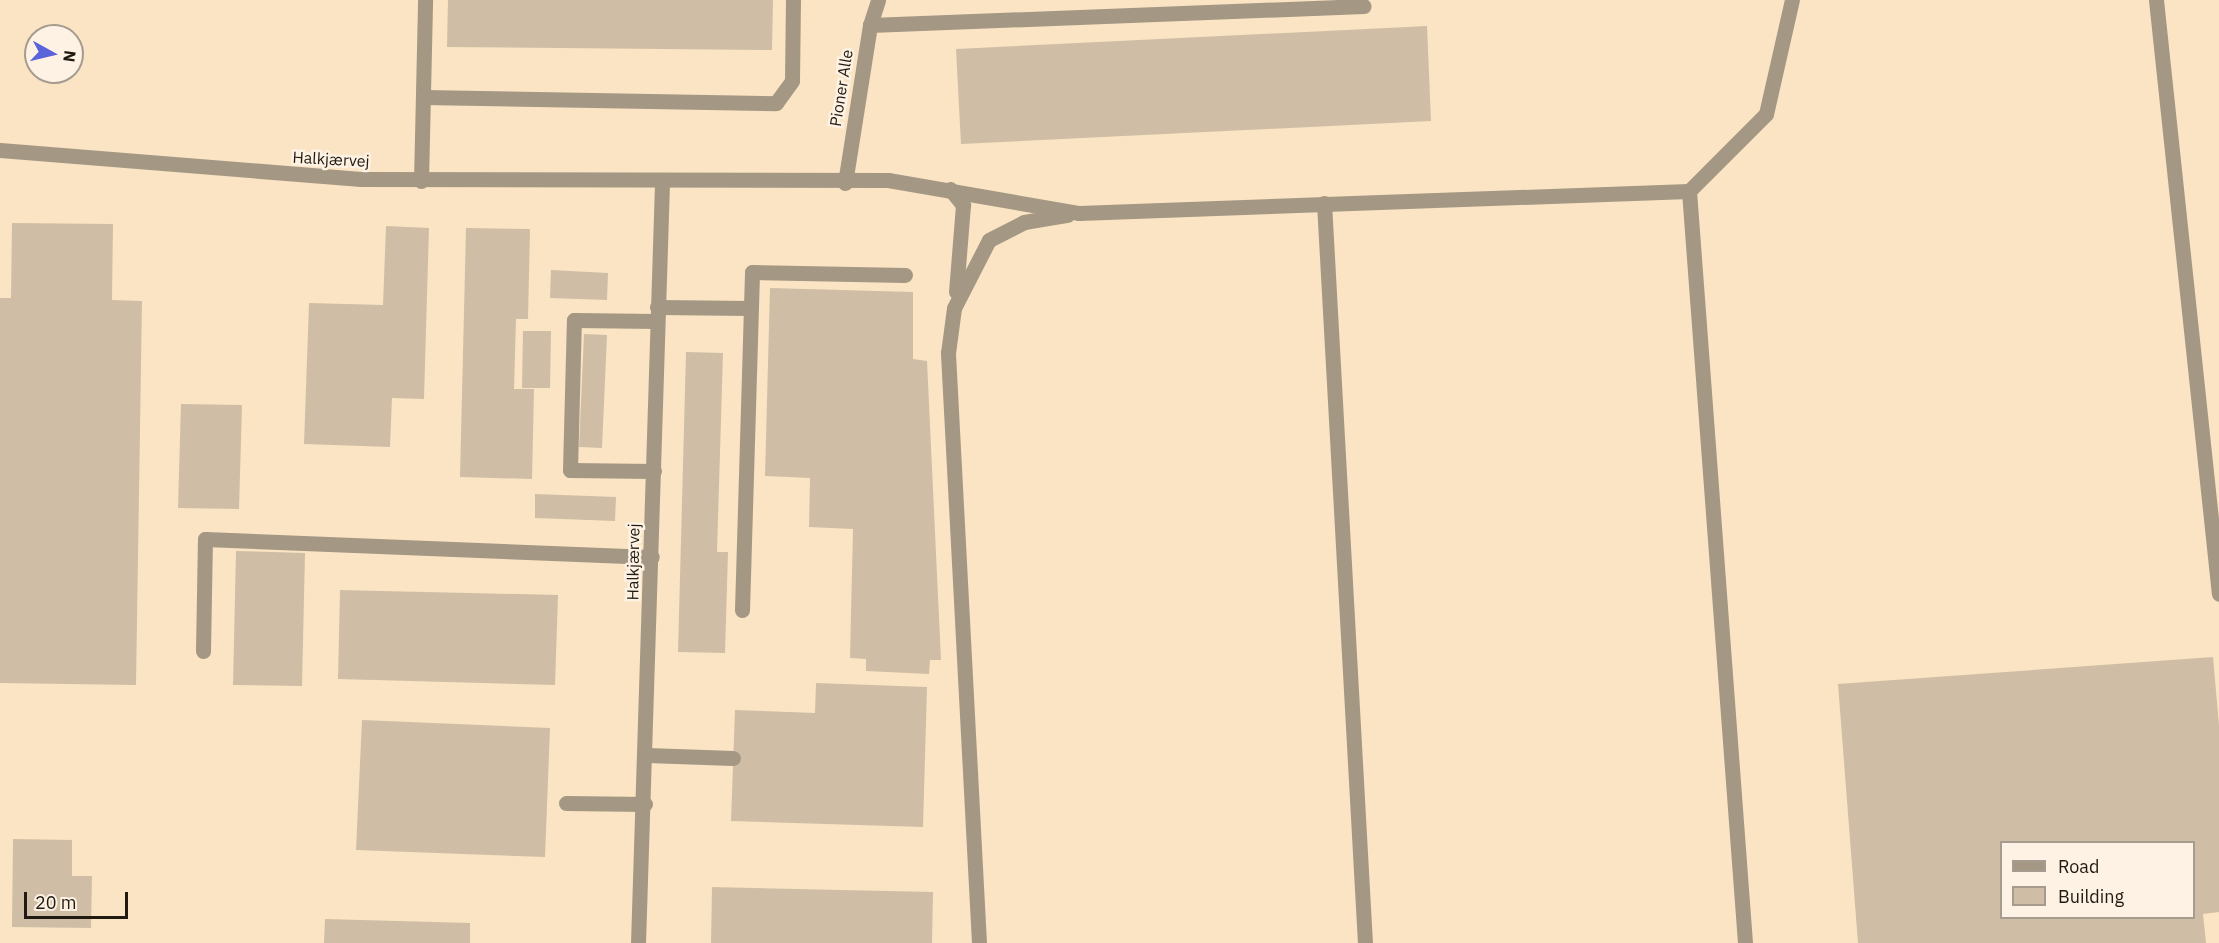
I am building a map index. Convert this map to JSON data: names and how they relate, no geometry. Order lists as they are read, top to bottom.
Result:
{
  "streets": {
    "street": ["Pioner Alle", "Halkjærvej"]
  },
  "crossings": [
    ["Pioner Alle", "Halkjærvej"]
  ],
  "legend": ["Road", "Building"],
  "scale_bar": "20 m",
  "north": "right"
}
